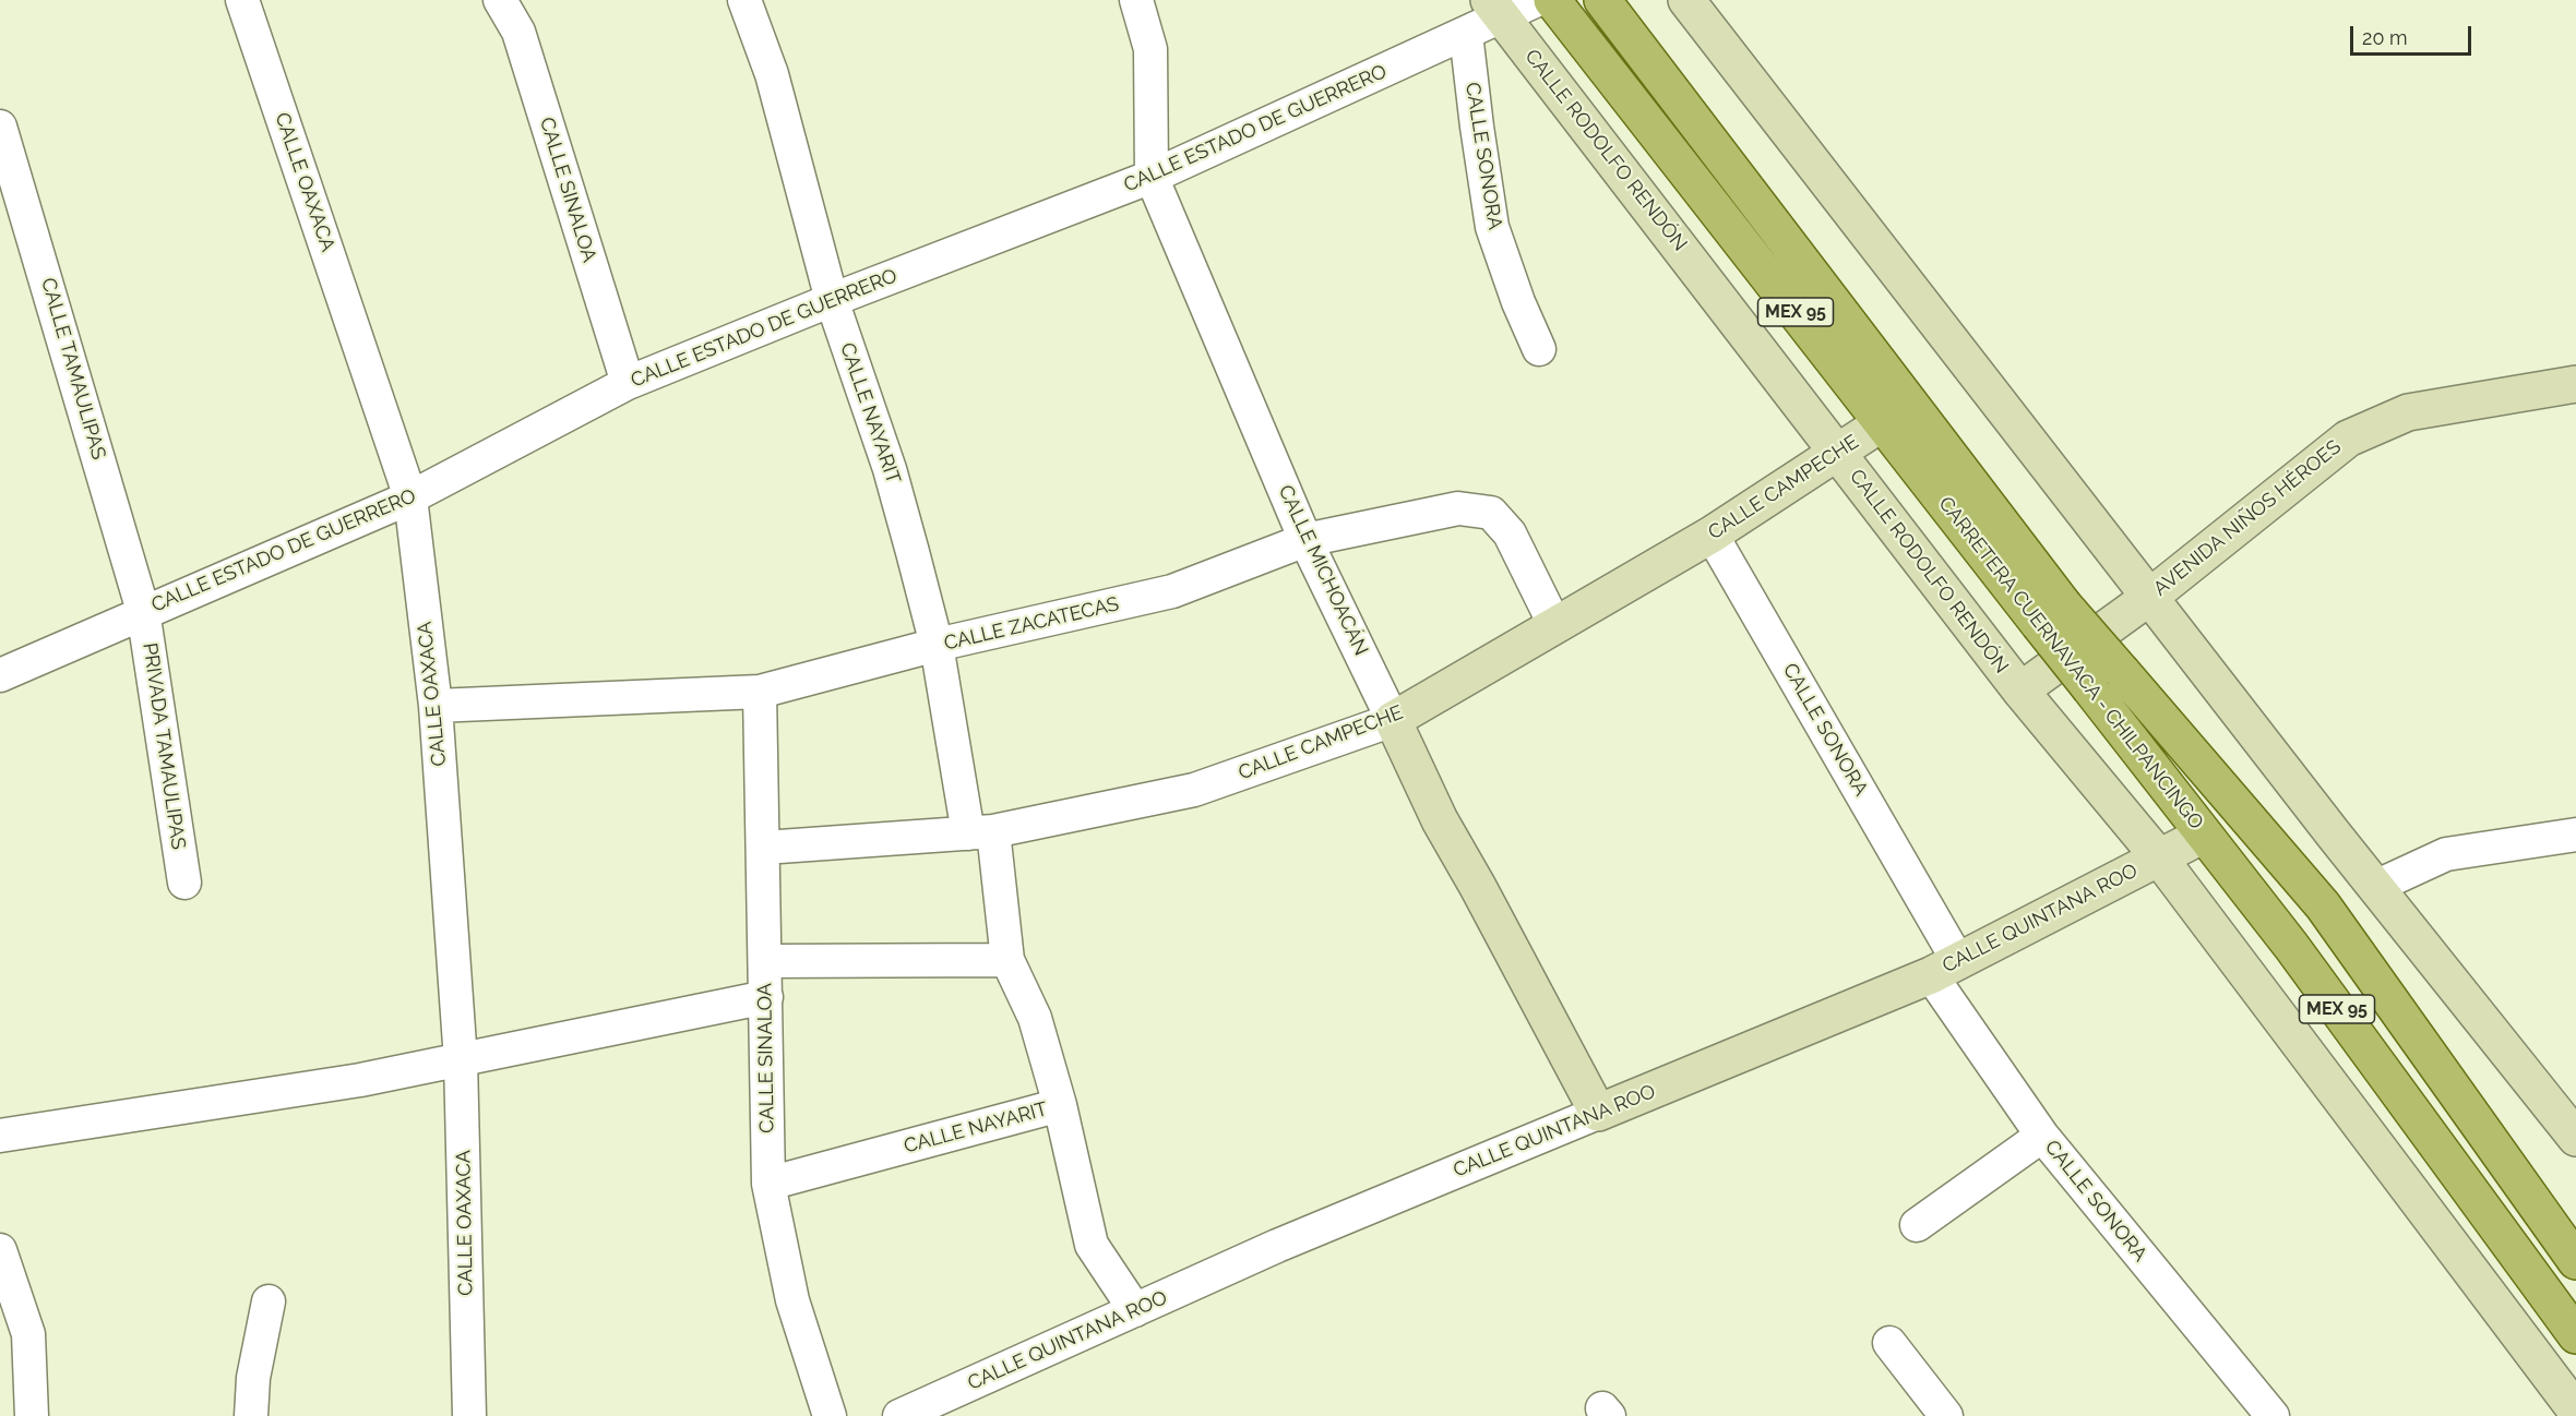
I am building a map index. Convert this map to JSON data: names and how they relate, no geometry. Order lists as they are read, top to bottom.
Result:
{
  "streets": {
    "main road": ["MEX 95", "CARRETERA CUERNAVACA - CHILPANCINGO"],
    "street": [
      "CALLE ESTADO DE GUERRERO",
      "CALLE RODOLFO RENDÓN",
      "CALLE SONORA",
      "CALLE OAXACA",
      "CALLE SINALOA",
      "CALLE TAMAULIPAS",
      "CALLE NAYARIT",
      "CALLE CAMPECHE",
      "AVENIDA NIÑOS HÉROES",
      "CALLE MICHOACÁN",
      "CALLE ZACATECAS",
      "PRIVADA TAMAULIPAS",
      "CALLE QUINTANA ROO"
    ]
  },
  "crossings": [
    ["CALLE ESTADO DE GUERRERO", "CALLE RODOLFO RENDÓN"],
    ["CALLE ESTADO DE GUERRERO", "CALLE SONORA"],
    ["CALLE ESTADO DE GUERRERO", "CALLE OAXACA"],
    ["CALLE ESTADO DE GUERRERO", "CALLE SINALOA"],
    ["CALLE ESTADO DE GUERRERO", "CALLE TAMAULIPAS"],
    ["CALLE ESTADO DE GUERRERO", "CALLE NAYARIT"],
    ["CALLE ESTADO DE GUERRERO", "CALLE MICHOACÁN"],
    ["CALLE ESTADO DE GUERRERO", "PRIVADA TAMAULIPAS"],
    ["CALLE RODOLFO RENDÓN", "CALLE CAMPECHE"],
    ["CALLE RODOLFO RENDÓN", "AVENIDA NIÑOS HÉROES"],
    ["CALLE RODOLFO RENDÓN", "CALLE QUINTANA ROO"],
    ["CALLE SONORA", "CALLE CAMPECHE"],
    ["CALLE SONORA", "CALLE QUINTANA ROO"],
    ["CALLE OAXACA", "CALLE ZACATECAS"],
    ["CALLE SINALOA", "CALLE NAYARIT"],
    ["CALLE SINALOA", "CALLE CAMPECHE"],
    ["CALLE SINALOA", "CALLE ZACATECAS"],
    ["CALLE TAMAULIPAS", "PRIVADA TAMAULIPAS"],
    ["CALLE NAYARIT", "CALLE CAMPECHE"],
    ["CALLE NAYARIT", "CALLE ZACATECAS"],
    ["CALLE CAMPECHE", "CALLE MICHOACÁN"],
    ["CALLE CAMPECHE", "CALLE ZACATECAS"],
    ["CALLE CAMPECHE", "CARRETERA CUERNAVACA - CHILPANCINGO"],
    ["CALLE MICHOACÁN", "CALLE ZACATECAS"],
    ["CALLE MICHOACÁN", "CALLE QUINTANA ROO"],
    ["CARRETERA CUERNAVACA - CHILPANCINGO", "CALLE QUINTANA ROO"]
  ],
  "scale_bar": "20 m"
}
